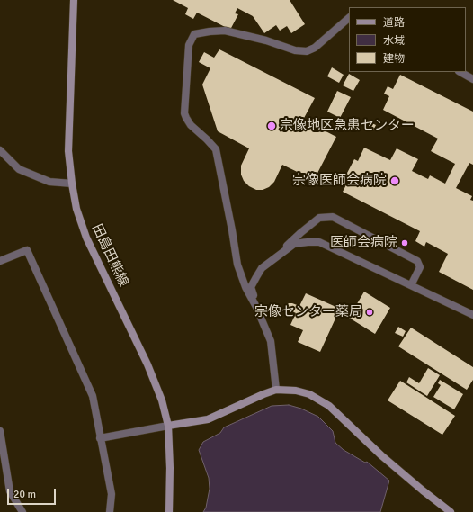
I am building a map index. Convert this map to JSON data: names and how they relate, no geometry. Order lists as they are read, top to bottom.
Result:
{
  "streets": {
    "main road": ["田島田熊線"]
  },
  "places": [
    "宗像地区急患センター",
    "宗像医師会病院",
    "医師会病院",
    "宗像センター薬局"
  ],
  "legend": ["道路", "水域", "建物"],
  "scale_bar": "20 m"
}
